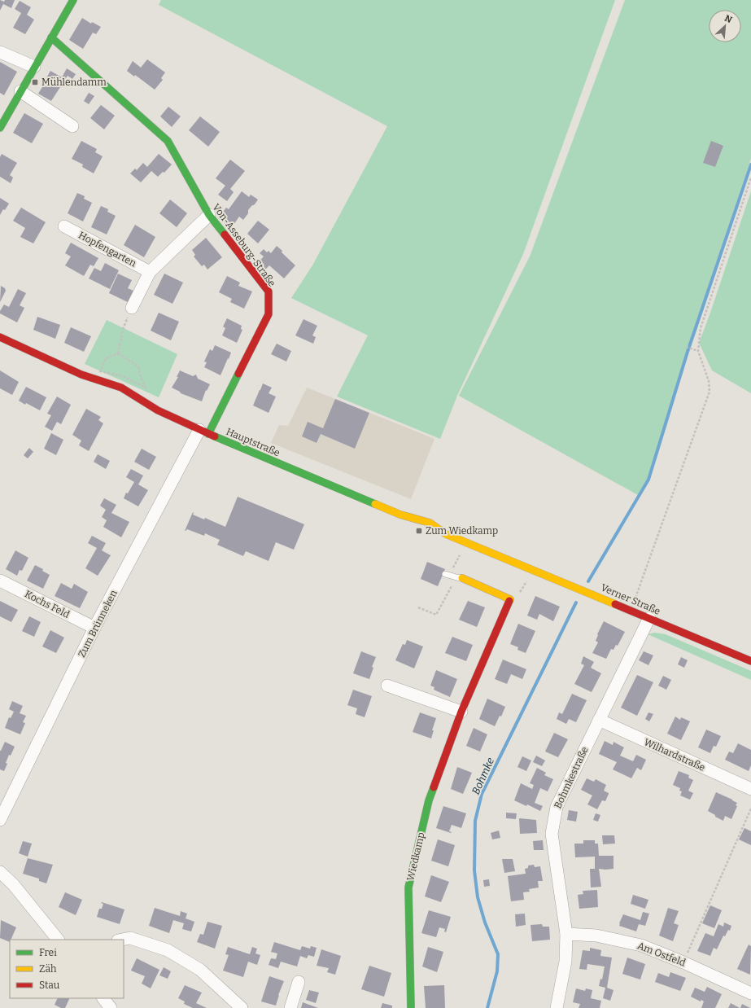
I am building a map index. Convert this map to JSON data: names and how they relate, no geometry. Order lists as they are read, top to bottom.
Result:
{
  "streets": {
    "street": [
      "Von-Asseburg-Straße",
      "Hopfengarten",
      "Hauptstraße",
      "Verner Straße",
      "Kochs Feld",
      "Zum Brünneken",
      "Wilhardstraße",
      "Bohmkestraße",
      "Wiedkamp",
      "Am Ostfeld"
    ]
  },
  "crossings": [
    ["Von-Asseburg-Straße", "Hauptstraße"],
    ["Von-Asseburg-Straße", "Zum Brünneken"],
    ["Hauptstraße", "Verner Straße"],
    ["Hauptstraße", "Zum Brünneken"],
    ["Verner Straße", "Bohmkestraße"],
    ["Kochs Feld", "Zum Brünneken"],
    ["Wilhardstraße", "Bohmkestraße"],
    ["Bohmkestraße", "Am Ostfeld"]
  ],
  "water": ["Bohmke"],
  "places": {
    "transit": ["Mühlendamm", "Zum Wiedkamp"]
  },
  "legend": ["Frei", "Zäh", "Stau"],
  "north": "top right"
}
